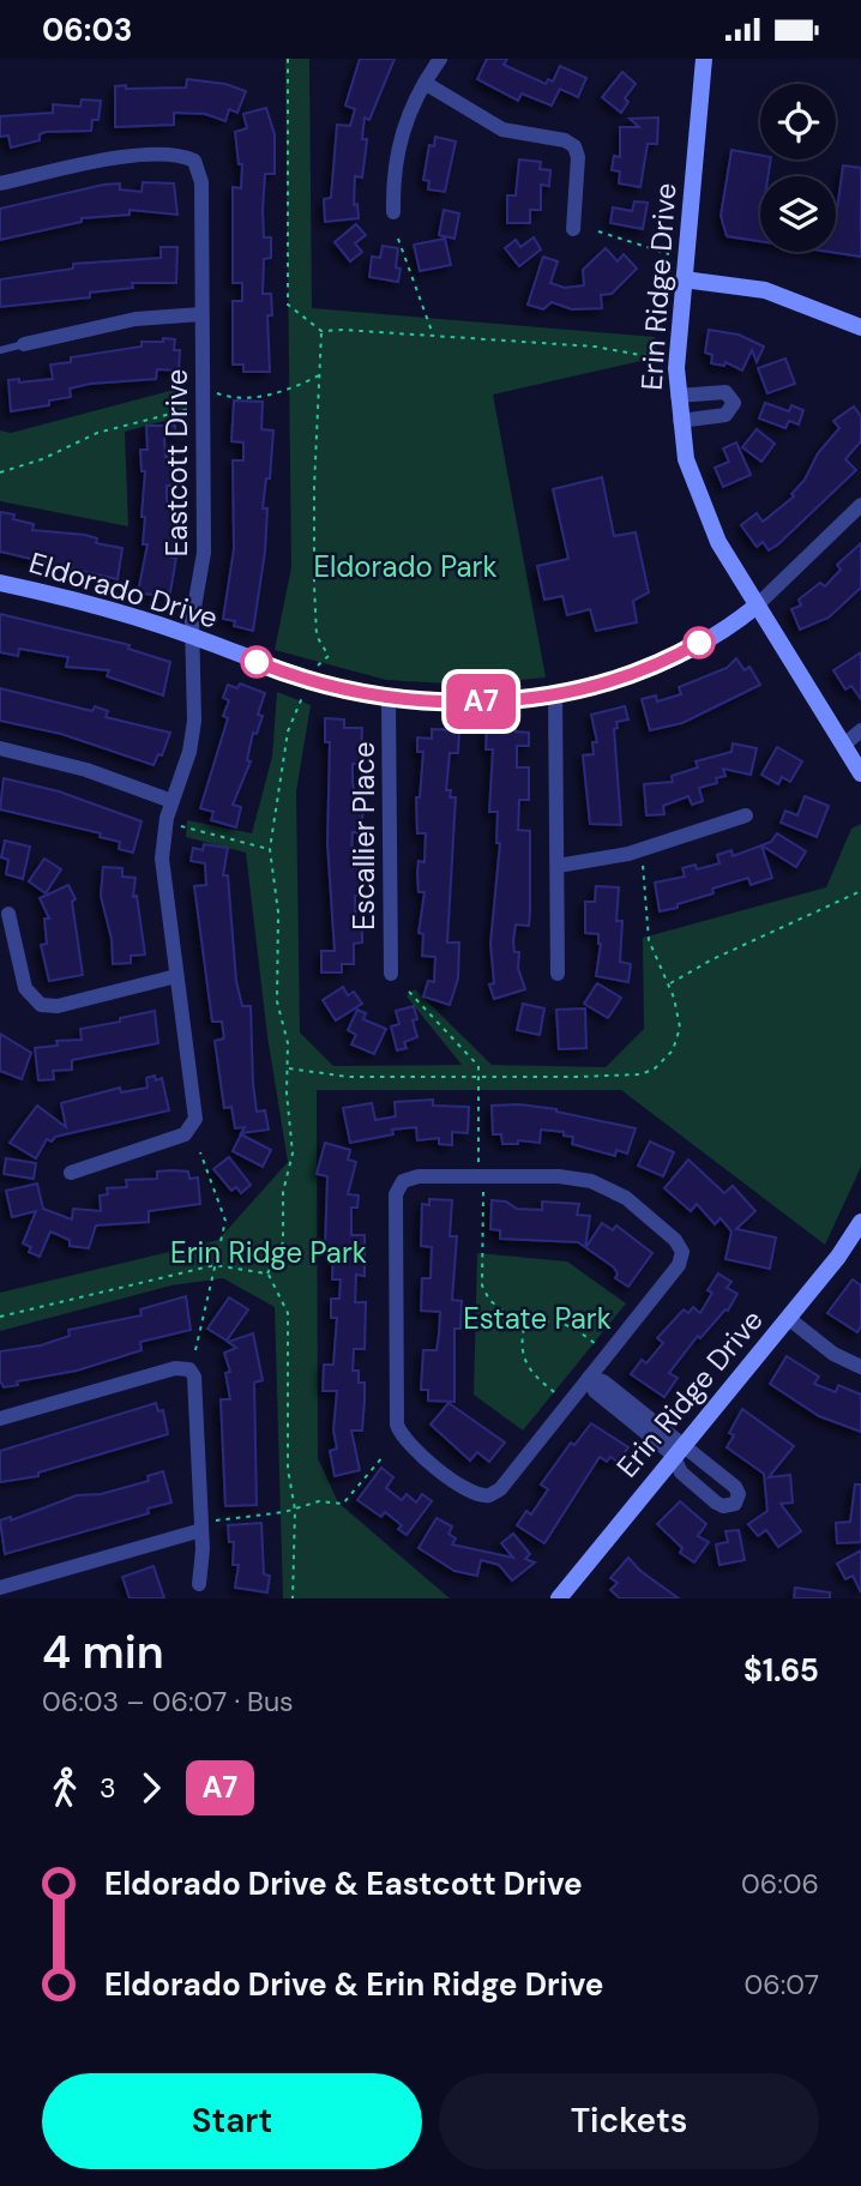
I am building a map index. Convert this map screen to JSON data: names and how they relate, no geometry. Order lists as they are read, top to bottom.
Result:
{
  "streets": {
    "street": [
      "Erin Ridge Drive",
      "Eastcott Drive",
      "Eldorado Drive",
      "Escallier Place"
    ]
  },
  "crossings": [
    ["Erin Ridge Drive", "Eldorado Drive"],
    ["Eastcott Drive", "Eldorado Drive"],
    ["Eldorado Drive", "Escallier Place"]
  ],
  "parks": ["Eldorado Park", "Erin Ridge Park", "Estate Park"],
  "lines": ["bus line A7"],
  "page": {
    "status": "06:03",
    "on_map": "A7",
    "heading": ["4 min", "06:03 – 06:07 · Bus", "$1.65"],
    "legs": ["3", "A7"],
    "list": [
      {
        "name": "Eldorado Drive & Eastcott Drive",
        "value": "06:06"
      },
      {
        "name": "Eldorado Drive & Erin Ridge Drive",
        "value": "06:07"
      }
    ],
    "buttons": ["Start", "Tickets"]
  }
}
